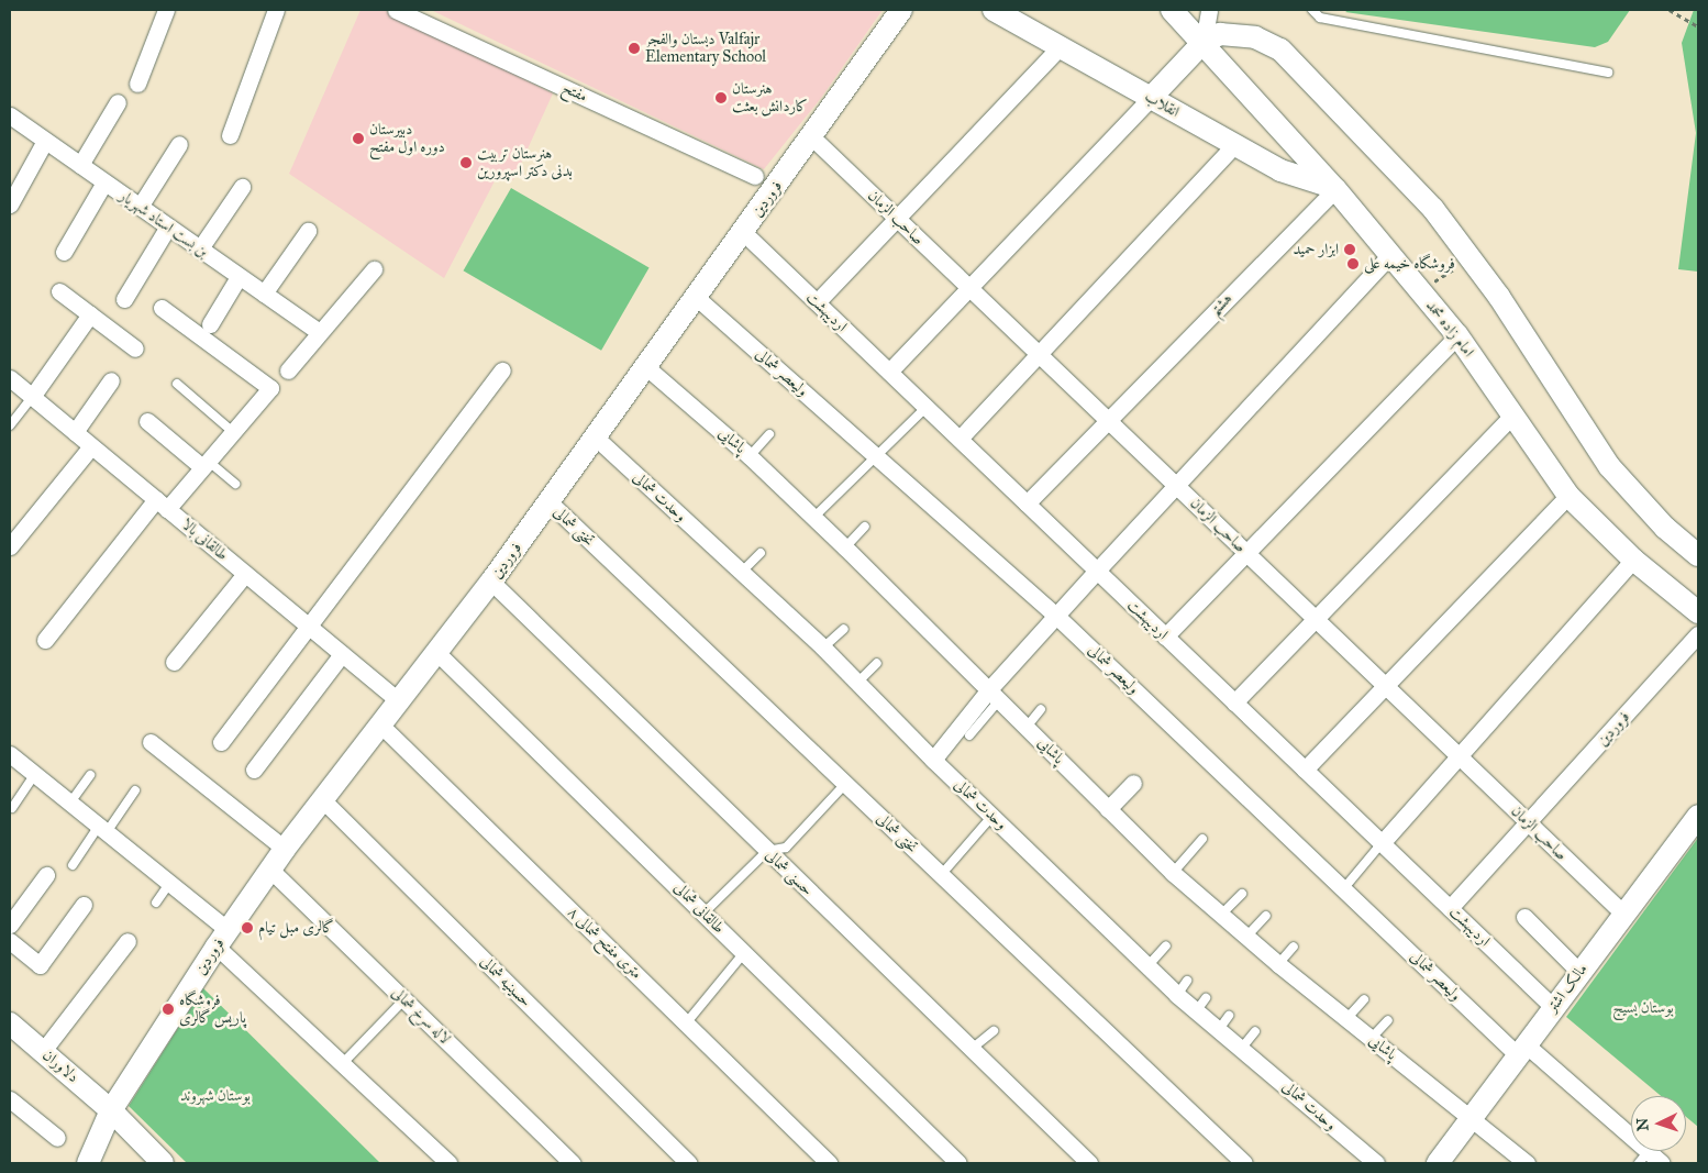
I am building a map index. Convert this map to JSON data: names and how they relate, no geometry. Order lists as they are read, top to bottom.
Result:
{
  "streets": {
    "street": [
      "مفتح",
      "انقلاب",
      "فروردین",
      "صاحب الزمان",
      "بن بست استاد شهریار",
      "هشتم",
      "اردیبهشت",
      "امام زاده محمد",
      "ولیعصر شمالی",
      "پاشایی",
      "وحدت شمالی",
      "تختی شمالی",
      "طالقانی بالا",
      "حسنی شمالی",
      "طالقانی شمالی",
      "۸ متری مفتح شمالی",
      "حسینیه شمالی",
      "مالک اشتر",
      "لاله سرخ شمالی",
      "دلاوران"
    ]
  },
  "crossings": [
    ["انقلاب", "هشتم"],
    ["انقلاب", "امام زاده محمد"],
    ["فروردین", "صاحب الزمان"],
    ["فروردین", "اردیبهشت"],
    ["فروردین", "ولیعصر شمالی"],
    ["فروردین", "پاشایی"],
    ["فروردین", "وحدت شمالی"],
    ["فروردین", "تختی شمالی"],
    ["فروردین", "طالقانی بالا"],
    ["فروردین", "حسنی شمالی"],
    ["فروردین", "طالقانی شمالی"],
    ["فروردین", "۸ متری مفتح شمالی"],
    ["فروردین", "حسینیه شمالی"],
    ["فروردین", "لاله سرخ شمالی"],
    ["فروردین", "دلاوران"],
    ["صاحب الزمان", "هشتم"],
    ["صاحب الزمان", "مالک اشتر"],
    ["هشتم", "اردیبهشت"],
    ["هشتم", "امام زاده محمد"],
    ["اردیبهشت", "مالک اشتر"],
    ["ولیعصر شمالی", "مالک اشتر"],
    ["پاشایی", "مالک اشتر"]
  ],
  "parks": ["بوستان بسیج", "بوستان شهروند"],
  "places": [
    "دبستان والفجر Valfajr Elementary School",
    "هنرستان کاردانش بعثت",
    "دبیرستان دوره اول مفتح",
    "هنرستان تربیت بدنی دکتر اسپرورین",
    "ابزار حمید",
    "فروشگاه خیمه علی",
    "گالری مبل تیام",
    "فروشگاه پاریس گالری"
  ],
  "north": "left"
}
